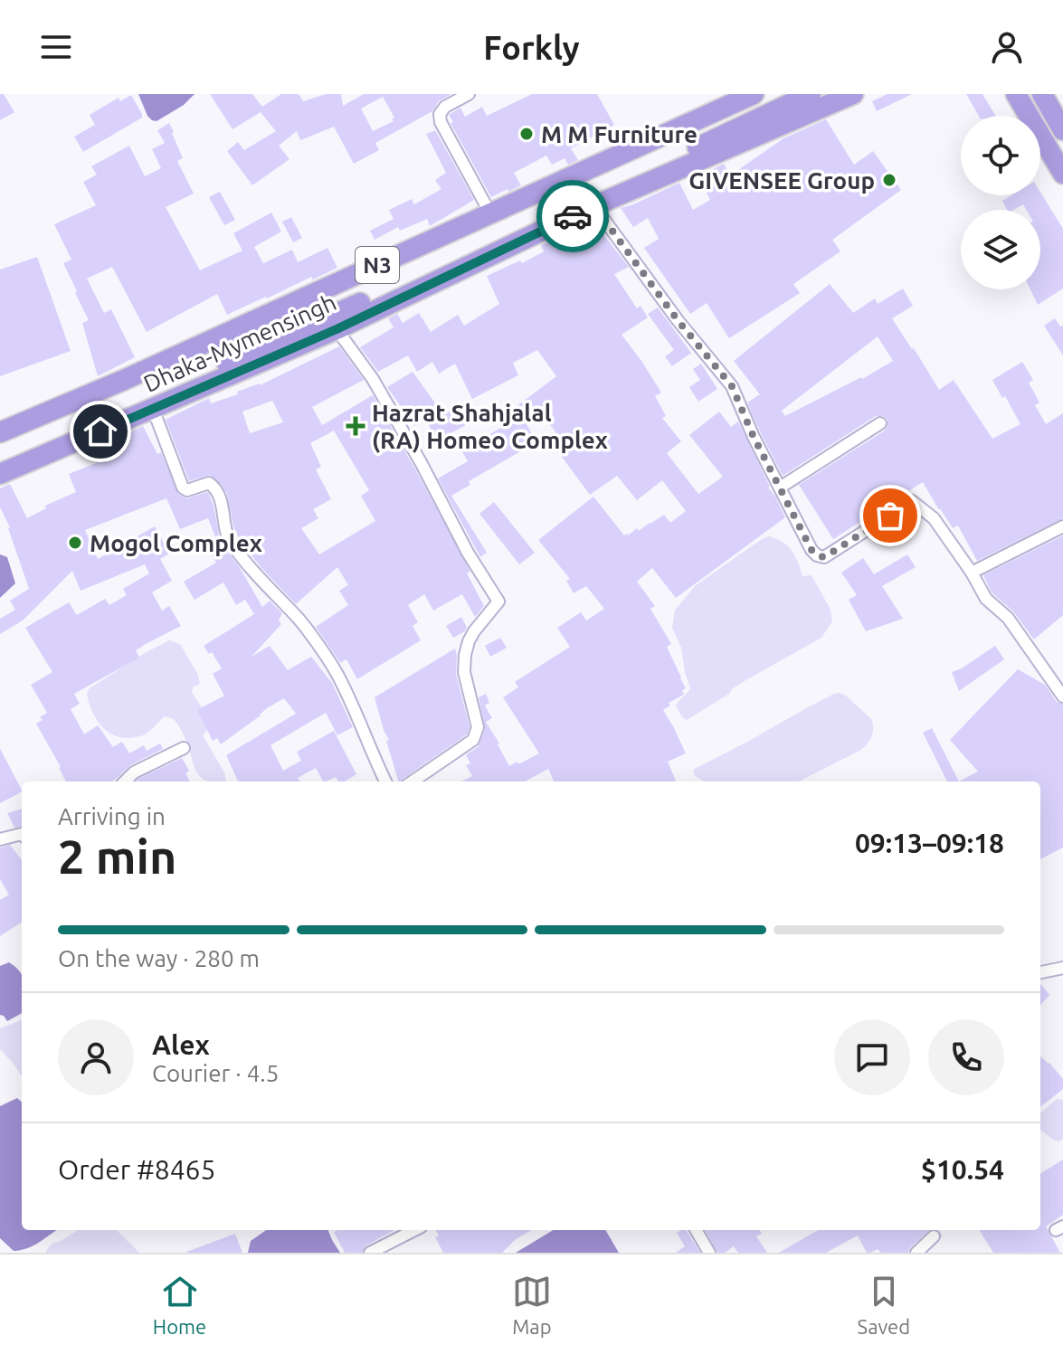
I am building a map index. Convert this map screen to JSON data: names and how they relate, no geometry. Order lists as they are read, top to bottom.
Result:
{
  "streets": {
    "highway": ["N3", "Dhaka-Mymensingh"]
  },
  "places": {
    "other": ["M M Furniture", "GIVENSEE Group", "Mogol Complex"],
    "health": ["Hazrat Shahjalal (RA) Homeo Complex"]
  },
  "page": {
    "header": "Forkly",
    "heading": ["2 min", "Arriving in", "09:13–09:18"],
    "panel": [
      "Alex",
      "Courier · 4.5",
      "Order #8465",
      "$10.54"
    ],
    "bar": "On the way · 280 m",
    "tabs": ["Home", "Map", "Saved"]
  }
}
